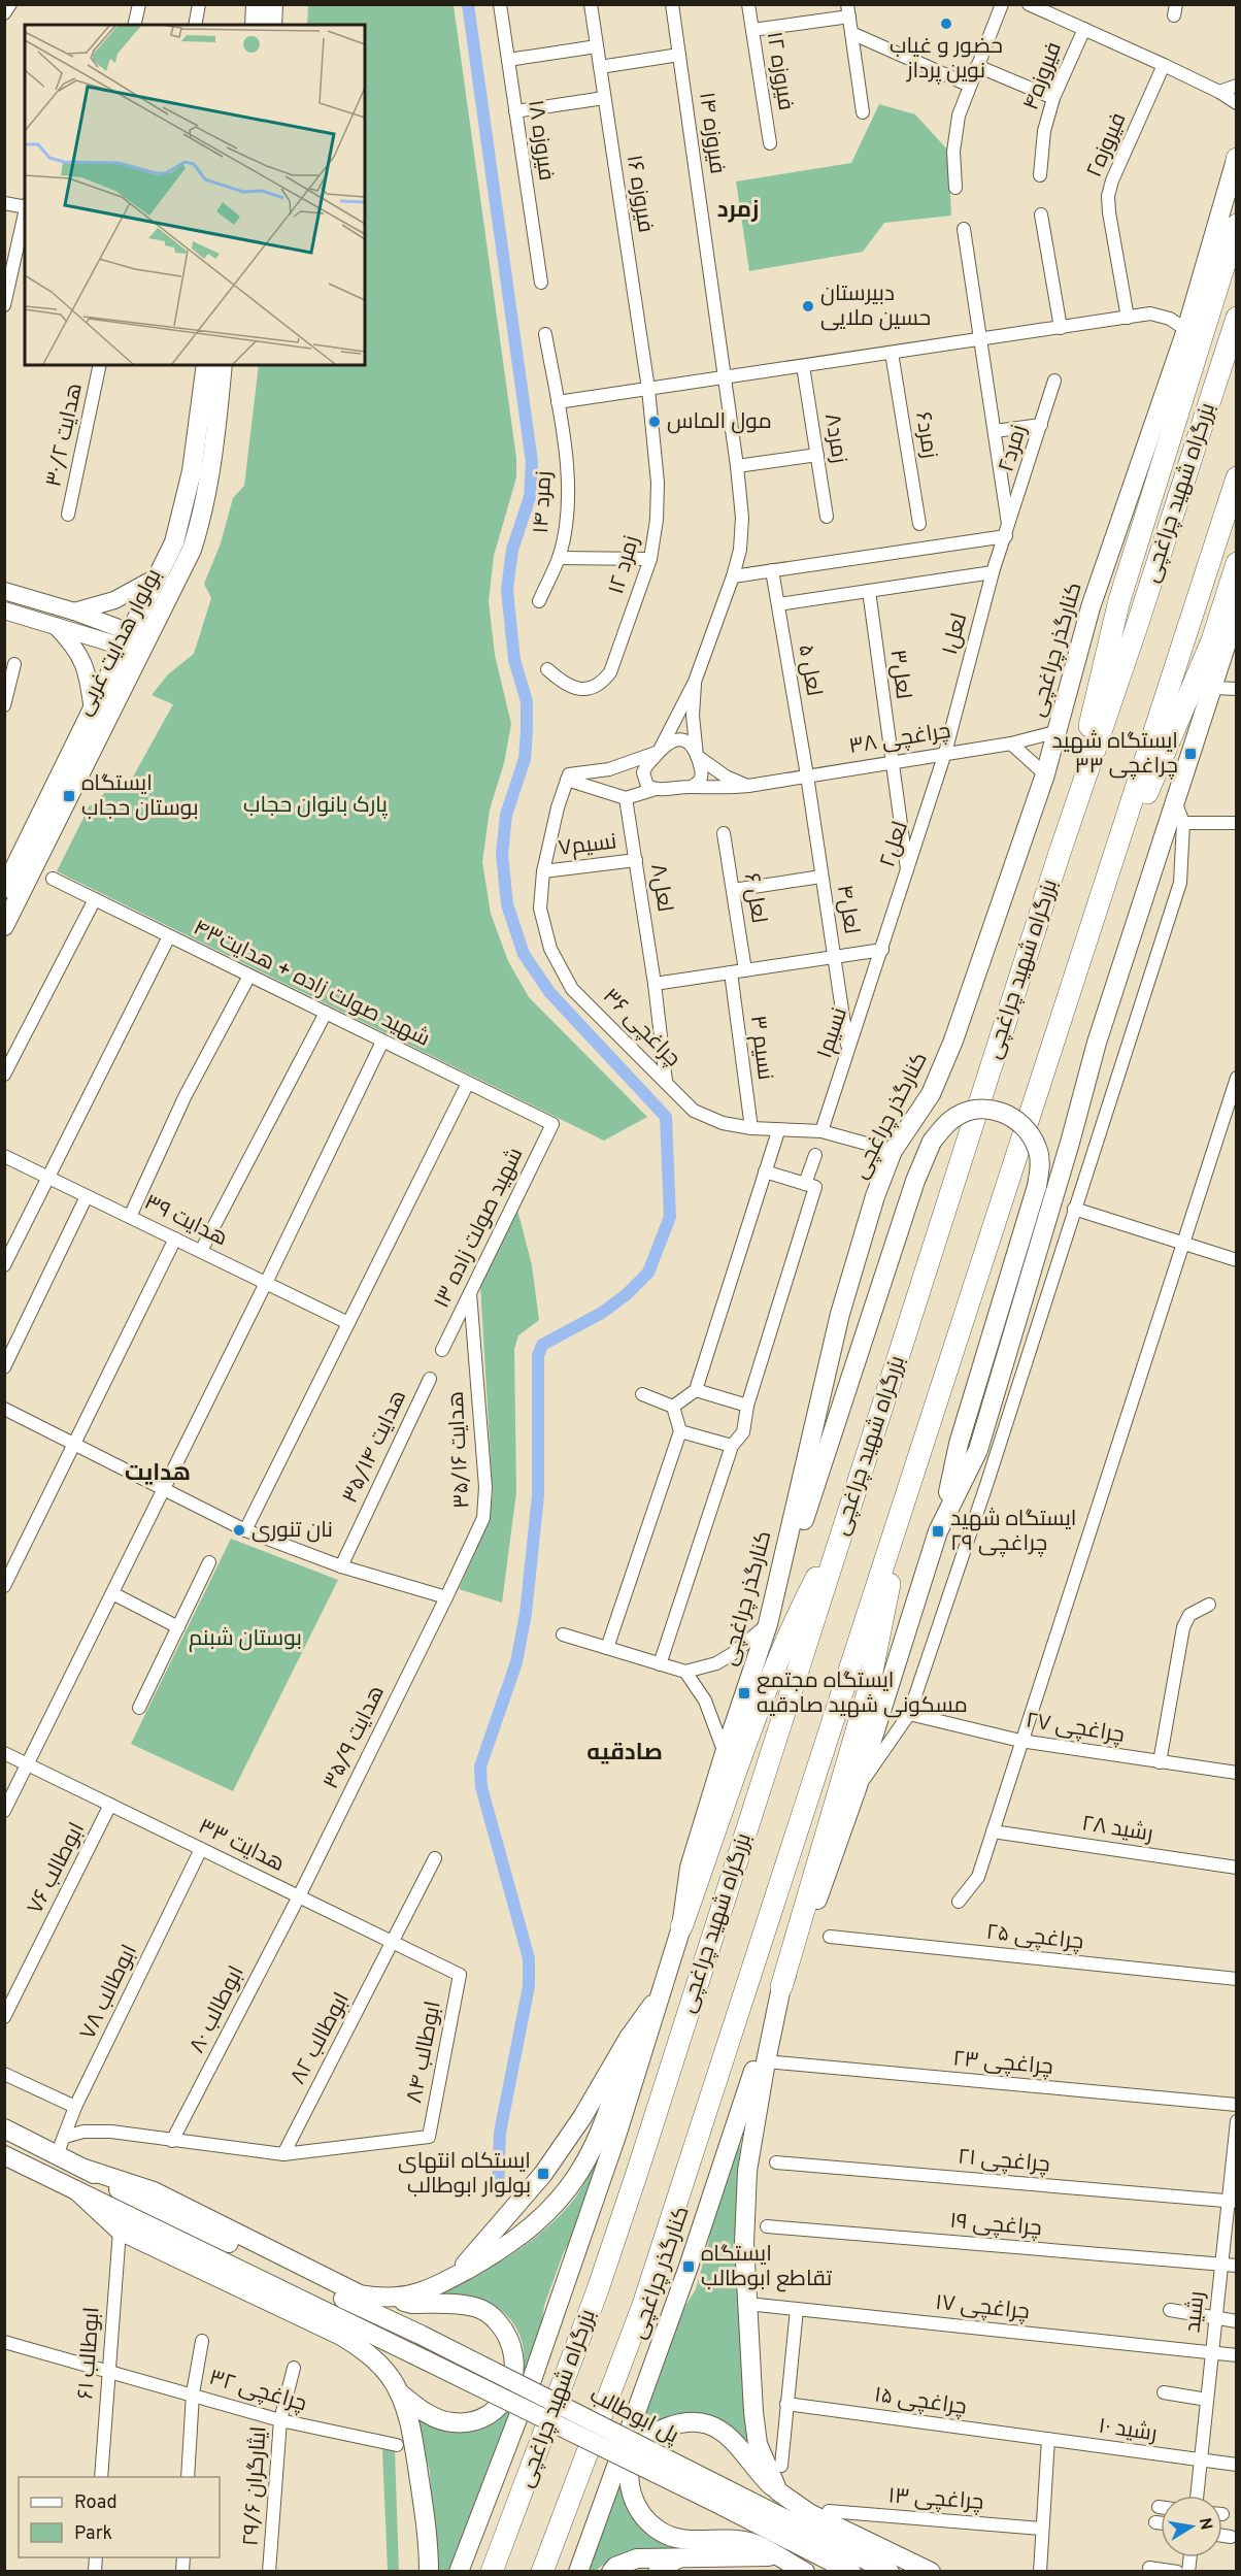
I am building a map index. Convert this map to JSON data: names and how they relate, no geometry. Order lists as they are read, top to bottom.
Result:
{
  "streets": {
    "highway": ["بزرگراه شهید چراغچی"],
    "main road": ["بولوار هدایت غربی", "کنارگذر چراغچی", "پل ابوطالب"],
    "street": [
      "فیروزه ۱۲",
      "فیروزه۴",
      "فیروزه ۱۴",
      "فیروزه ۱۸",
      "فیروزه۲",
      "فیروزه ۱۶",
      "هدایت ۳۰/۲",
      "زمرد۶",
      "زمرد۸",
      "زمرد۲",
      "زمرد ۱۴",
      "زمرد ۱۲",
      "لعل۱",
      "لعل ۵",
      "لعل۳",
      "چراغچی ۳۸",
      "لعل۲",
      "نسیم۷",
      "لعل۸",
      "لعل ۶",
      "لعل۴",
      "شهید صولت زاده + هدایت۴۳",
      "چراغچی ۳۶",
      "نسیم۱",
      "نسیم ۳",
      "هدایت ۳۹",
      "شهید صولت زاده ۱۳",
      "هدایت ۳۵/۱۴",
      "هدایت ۳۵/۱۶",
      "چراغچی ۲۷",
      "هدایت ۳۵/۹",
      "رشید ۲۸",
      "هدایت ۳۳",
      "ابوطالب ۷۶",
      "چراغچی ۲۵",
      "ابوطالب ۷۸",
      "ابوطالب ۸۰",
      "ابوطالب ۸۲",
      "ابوطالب ۸۴",
      "چراغچی ۲۳",
      "چراغچی ۲۱",
      "چراغچی ۱۹",
      "چراغچی ۱۷",
      "رشید",
      "ابوطالب ۶۱",
      "چراغچی ۳۲",
      "چراغچی ۱۵",
      "رشید ۱۰",
      "ایثارگران ۲۹/۶",
      "چراغچی ۱۳"
    ]
  },
  "crossings": [
    ["فیروزه ۱۶", "زمرد ۱۲"],
    ["زمرد۲", "لعل۱"],
    ["لعل۱", "چراغچی ۳۸"],
    ["لعل۱", "لعل۲"],
    ["کنارگذر چراغچی", "چراغچی ۳۸"],
    ["کنارگذر چراغچی", "چراغچی ۳۶"],
    ["لعل ۵", "چراغچی ۳۸"],
    ["لعل ۵", "لعل۴"],
    ["لعل۳", "چراغچی ۳۸"],
    ["لعل۳", "لعل۲"],
    ["چراغچی ۳۸", "لعل۲"],
    ["چراغچی ۳۸", "لعل۴"],
    ["لعل۲", "نسیم۱"],
    ["نسیم۷", "لعل۸"],
    ["نسیم۷", "چراغچی ۳۶"],
    ["لعل۸", "چراغچی ۳۶"],
    ["لعل۴", "نسیم۱"],
    ["شهید صولت زاده + هدایت۴۳", "شهید صولت زاده ۱۳"],
    ["چراغچی ۳۶", "نسیم۱"],
    ["چراغچی ۳۶", "نسیم ۳"],
    ["شهید صولت زاده ۱۳", "هدایت ۳۵/۱۶"],
    ["هدایت ۳۵/۱۶", "هدایت ۳۵/۹"],
    ["هدایت ۳۵/۹", "هدایت ۳۳"],
    ["هدایت ۳۵/۹", "ابوطالب ۸۰"],
    ["هدایت ۳۳", "ابوطالب ۷۶"],
    ["هدایت ۳۳", "ابوطالب ۷۸"],
    ["هدایت ۳۳", "ابوطالب ۸۰"],
    ["هدایت ۳۳", "ابوطالب ۸۲"],
    ["هدایت ۳۳", "ابوطالب ۸۴"],
    ["ابوطالب ۸۲", "ابوطالب ۸۴"],
    ["چراغچی ۲۱", "رشید"],
    ["چراغچی ۱۹", "رشید"],
    ["چراغچی ۱۷", "رشید"],
    ["رشید", "رشید ۱۰"],
    ["ابوطالب ۶۱", "چراغچی ۳۲"],
    ["چراغچی ۳۲", "ایثارگران ۲۹/۶"],
    ["چراغچی ۱۵", "رشید ۱۰"]
  ],
  "districts": ["زمرد", "هدایت", "صادقیه"],
  "parks": ["پارک بانوان حجاب", "بوستان شبنم"],
  "places": {
    "other": [
      "حضور و غیاب نوین پرداز",
      "دبیرستان حسین ملایی",
      "مول الماس",
      "نان تنوری"
    ],
    "transit": [
      "ایستگاه شهید چراغچی ۳۳",
      "ایستگاه بوستان حجاب",
      "ایستگاه شهید چراغچی ۲۹",
      "ایستگاه مجتمع مسکونی شهید صادقیه",
      "ایستکاه انتهای بولوار ابوطالب",
      "ایستگاه تقاطع ابوطالب"
    ]
  },
  "legend": ["Road", "Park"],
  "north": "right"
}
